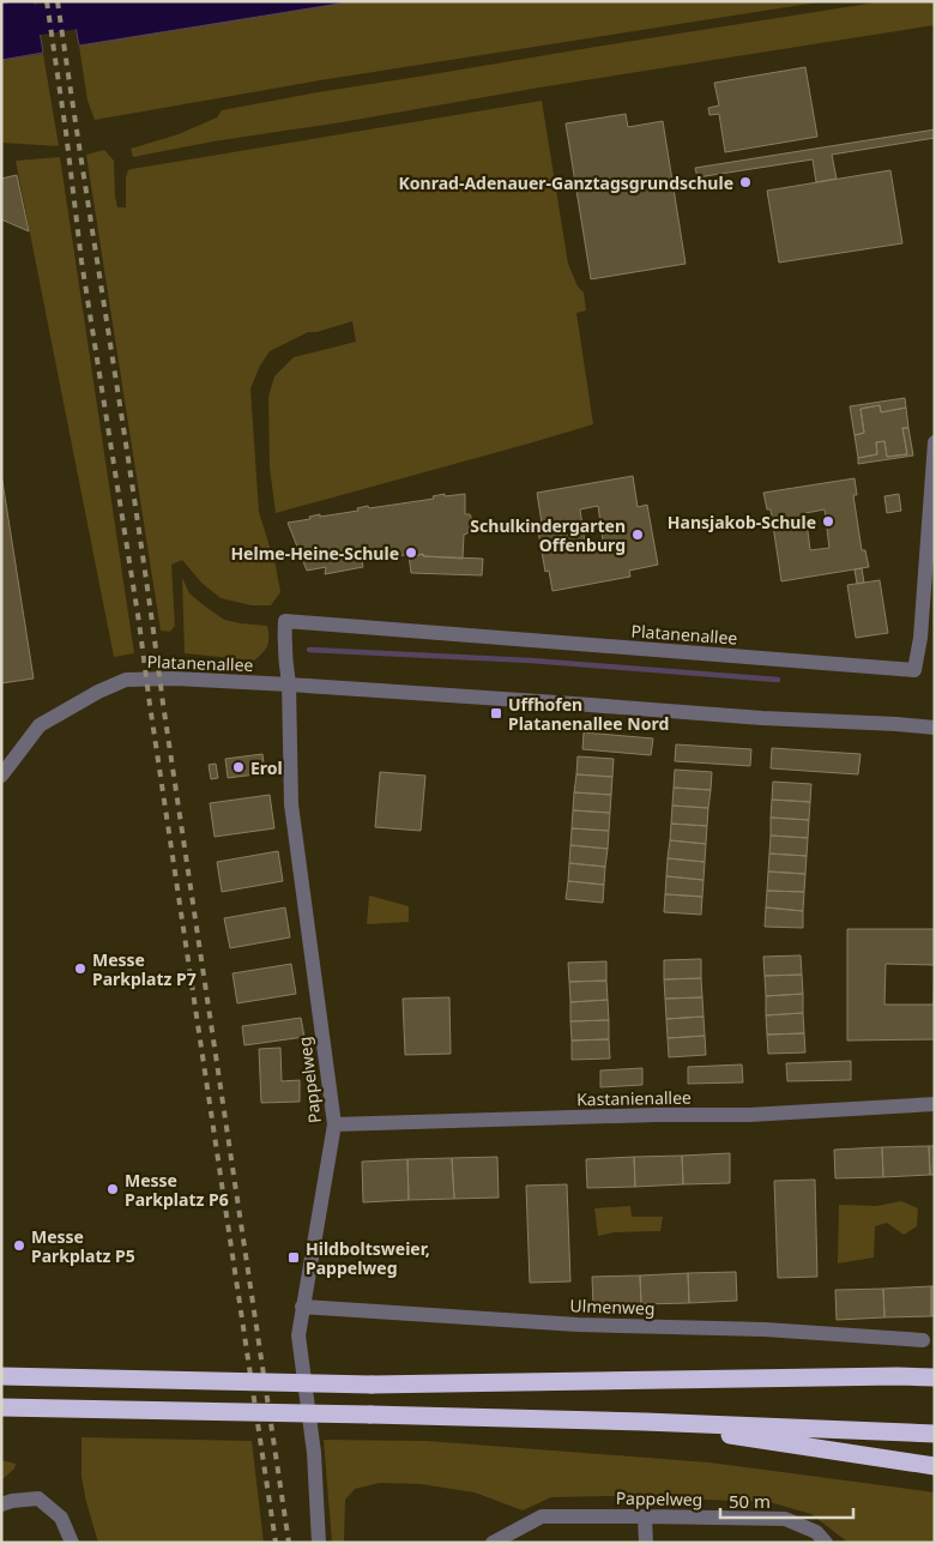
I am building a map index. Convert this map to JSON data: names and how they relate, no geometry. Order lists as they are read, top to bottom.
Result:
{
  "streets": {
    "street": [
      "Platanenallee",
      "Pappelweg",
      "Kastanienallee",
      "Ulmenweg"
    ]
  },
  "crossings": [
    ["Platanenallee", "Pappelweg"],
    ["Pappelweg", "Kastanienallee"],
    ["Pappelweg", "Ulmenweg"]
  ],
  "places": {
    "other": [
      "Konrad-Adenauer-Ganztagsgrundschule",
      "Hansjakob-Schule",
      "Schulkindergarten Offenburg",
      "Helme-Heine-Schule",
      "Erol",
      "Messe Parkplatz P7",
      "Messe Parkplatz P6",
      "Messe Parkplatz P5"
    ],
    "transit": ["Uffhofen Platanenallee Nord", "Hildboltsweier, Pappelweg"]
  },
  "scale_bar": "50 m"
}
